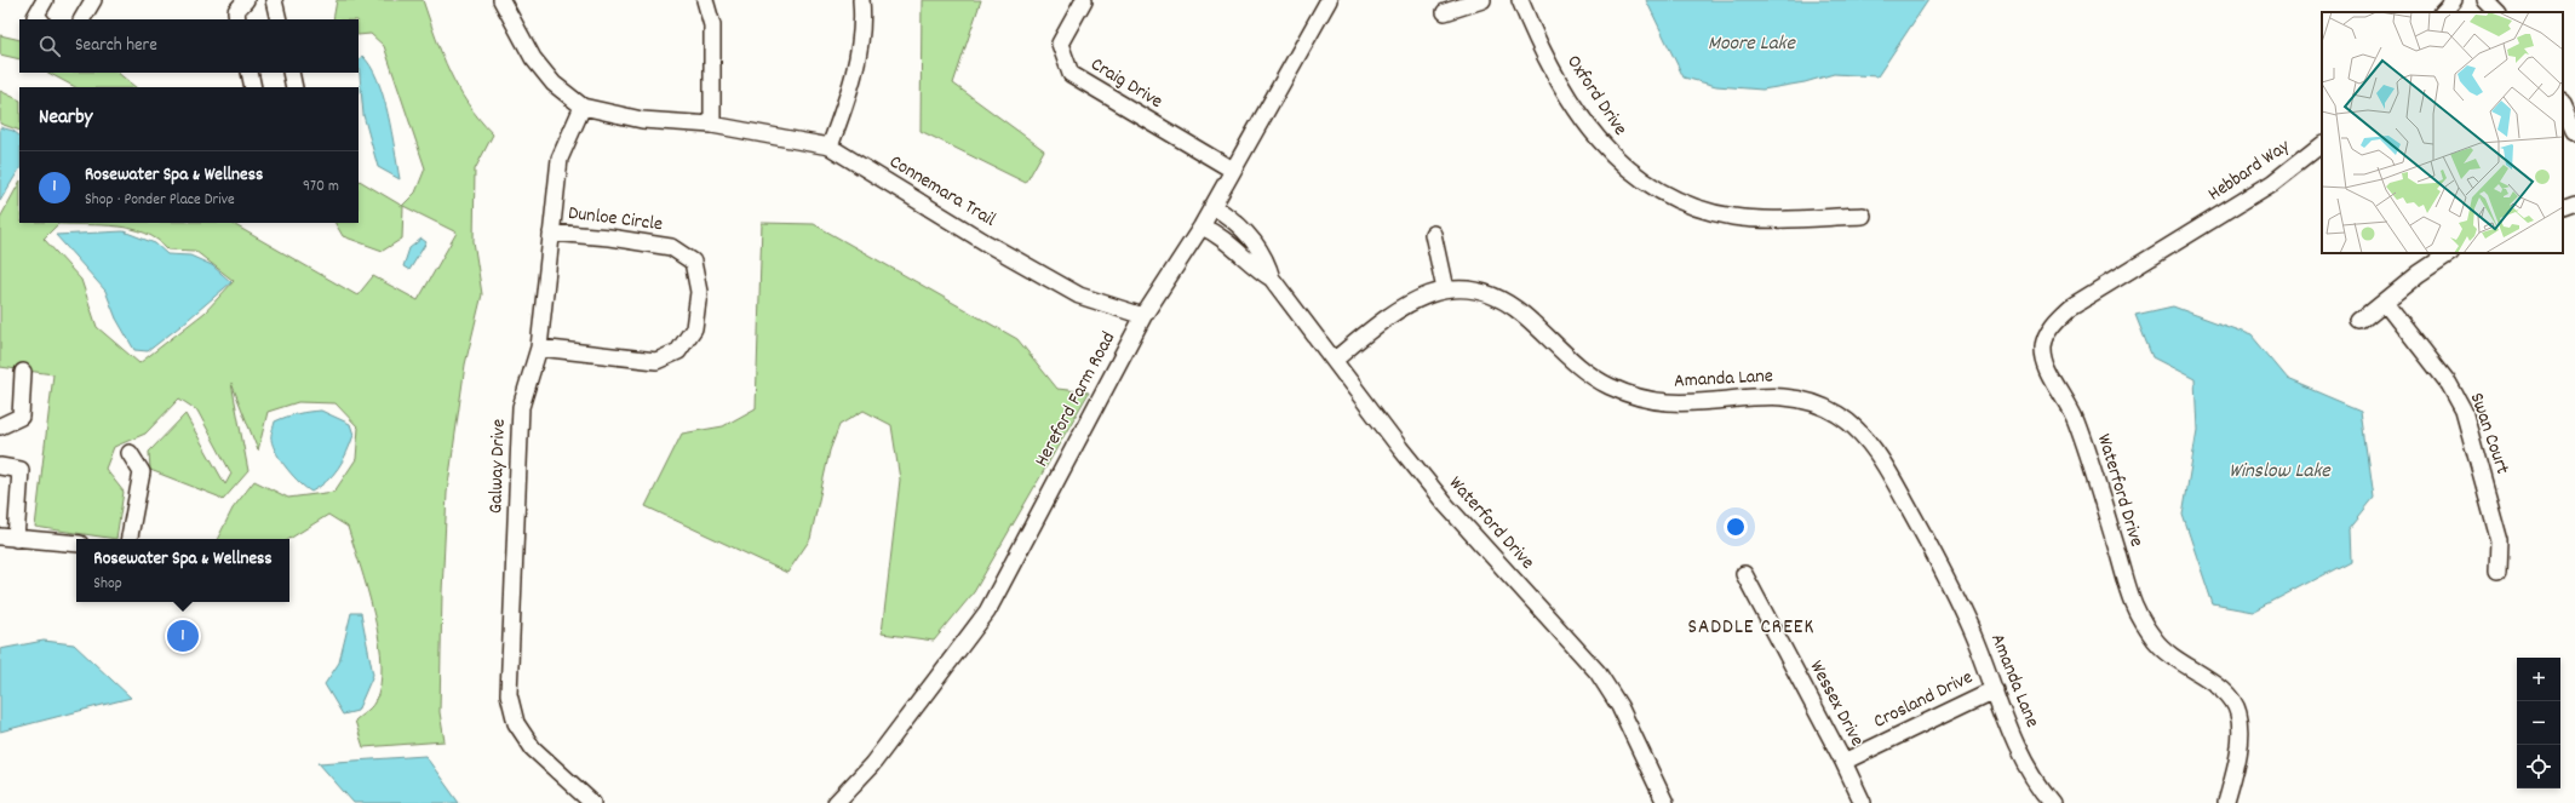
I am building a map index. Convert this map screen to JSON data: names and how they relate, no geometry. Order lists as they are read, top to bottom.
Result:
{
  "streets": {
    "street": [
      "Craig Drive",
      "Oxford Drive",
      "Hebbard Way",
      "Connemara Trail",
      "Dunloe Circle",
      "Amanda Lane",
      "Hereford Farm Road",
      "Swan Court",
      "Galway Drive",
      "Waterford Drive",
      "Crosland Drive",
      "Wessex Drive"
    ]
  },
  "crossings": [
    ["Craig Drive", "Hereford Farm Road"],
    ["Hebbard Way", "Waterford Drive"],
    ["Connemara Trail", "Hereford Farm Road"],
    ["Connemara Trail", "Galway Drive"],
    ["Dunloe Circle", "Galway Drive"],
    ["Amanda Lane", "Waterford Drive"],
    ["Amanda Lane", "Crosland Drive"],
    ["Hereford Farm Road", "Waterford Drive"],
    ["Crosland Drive", "Wessex Drive"]
  ],
  "districts": ["SADDLE CREEK"],
  "water": ["Moore Lake", "Winslow Lake"],
  "page": {
    "search": "Search here",
    "heading": "Nearby",
    "list": [
      {
        "mark": "1",
        "name": "Rosewater Spa & Wellness",
        "note": "Shop · Ponder Place Drive",
        "value": "970 m"
      }
    ],
    "popup": ["Rosewater Spa & Wellness", "Shop"],
    "pins": "1",
    "map_buttons": ["+", "−"]
  }
}
